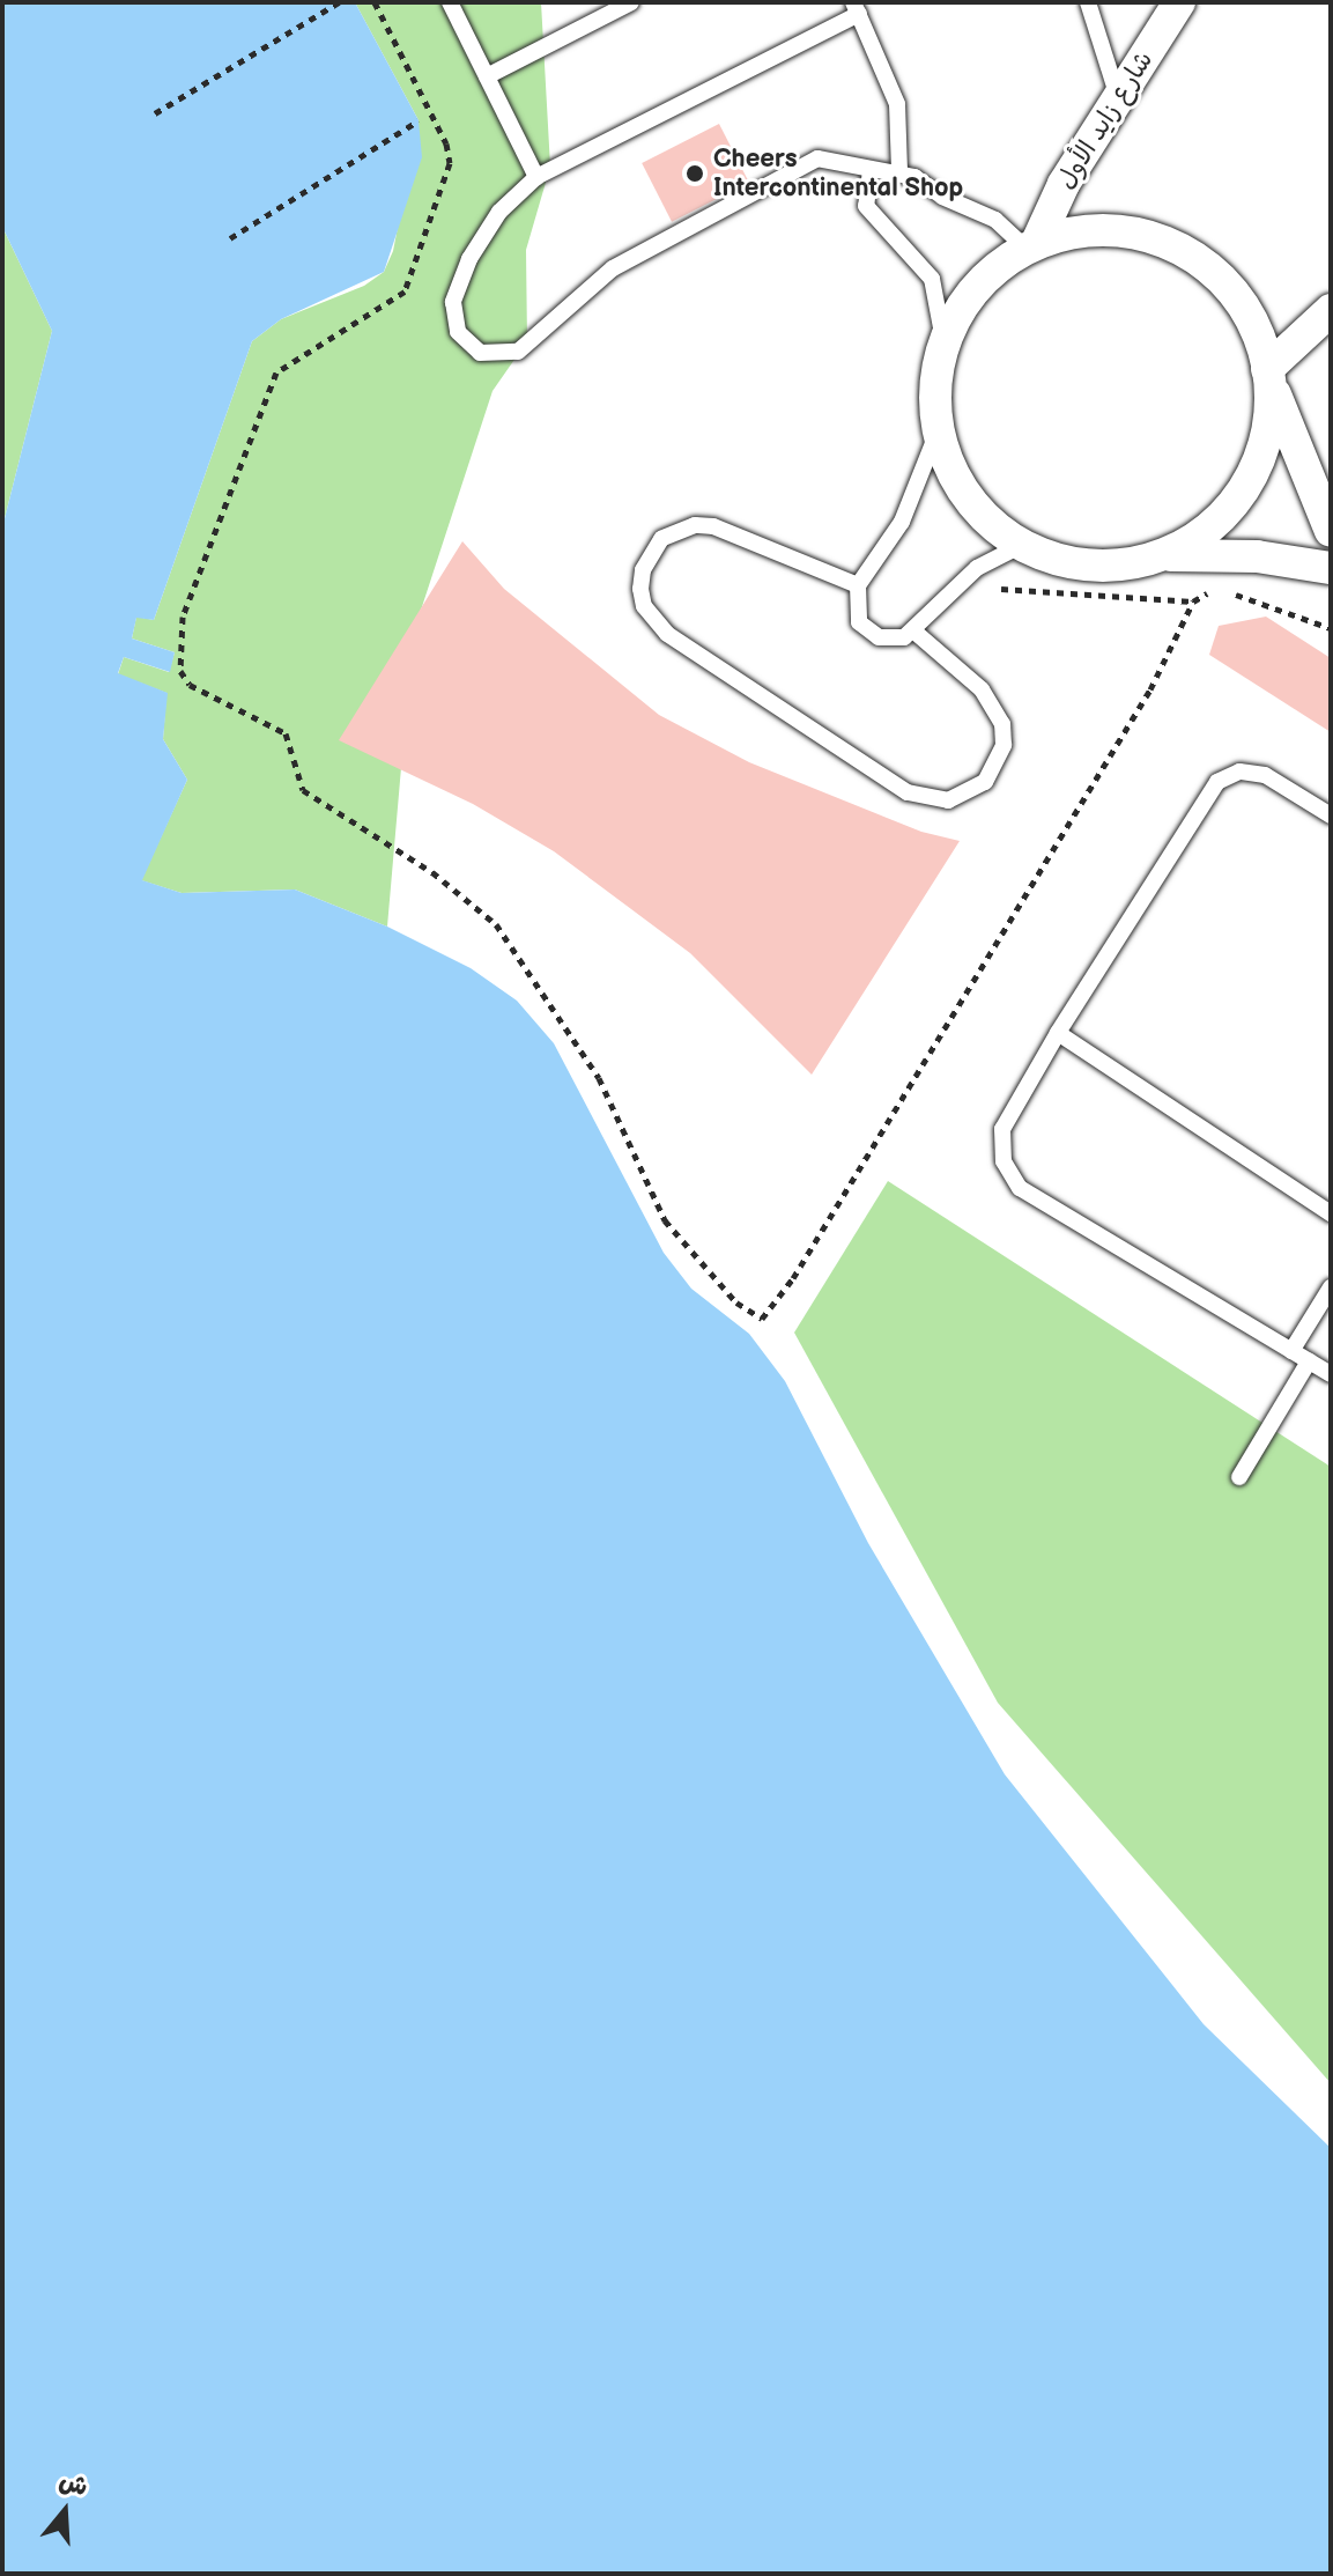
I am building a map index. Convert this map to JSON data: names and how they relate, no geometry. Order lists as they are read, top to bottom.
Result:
{
  "streets": {
    "street": ["شارع زايد الأول"]
  },
  "places": ["Cheers Intercontinental Shop"],
  "north": "top"
}
